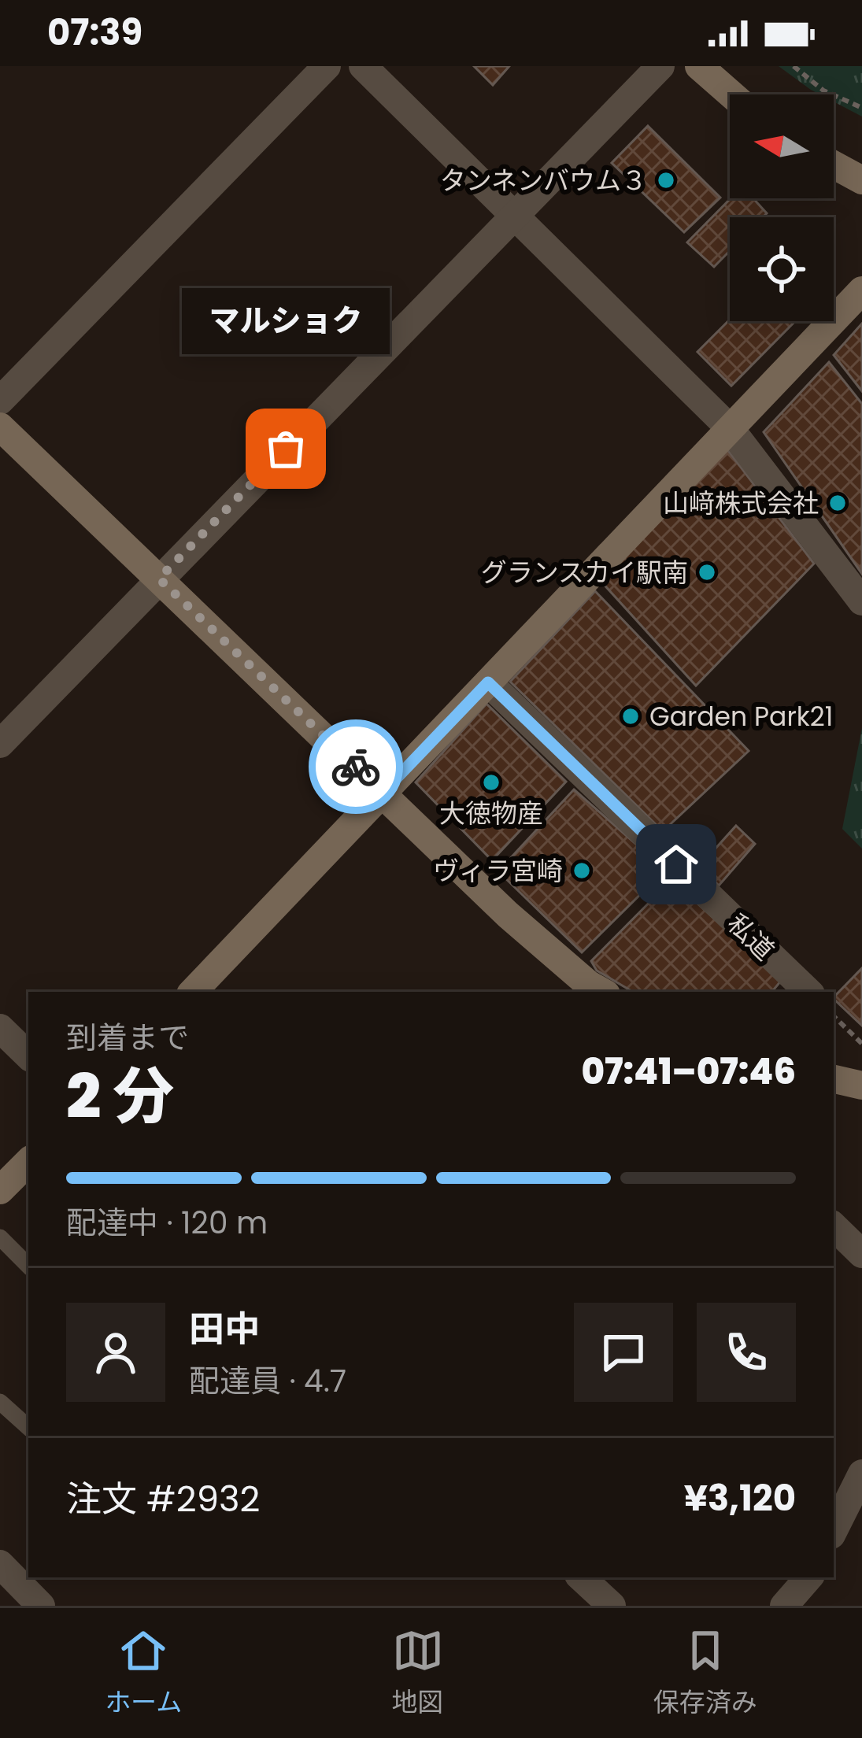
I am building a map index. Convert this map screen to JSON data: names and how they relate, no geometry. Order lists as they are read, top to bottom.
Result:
{
  "streets": {
    "street": ["私道"]
  },
  "places": [
    "タンネンバウム３",
    "マルショク",
    "山﨑株式会社",
    "グランスカイ駅南",
    "Garden Park21",
    "大徳物産",
    "ヴィラ宮崎"
  ],
  "north": "left",
  "page": {
    "status": "07:39",
    "bubble": "マルショク",
    "heading": ["2 分", "到着まで", "07:41–07:46"],
    "panel": [
      "田中",
      "配達員 · 4.7",
      "注文 #2932",
      "¥3,120"
    ],
    "bar": "配達中 · 120 m",
    "tabs": ["ホーム", "地図", "保存済み"]
  }
}
